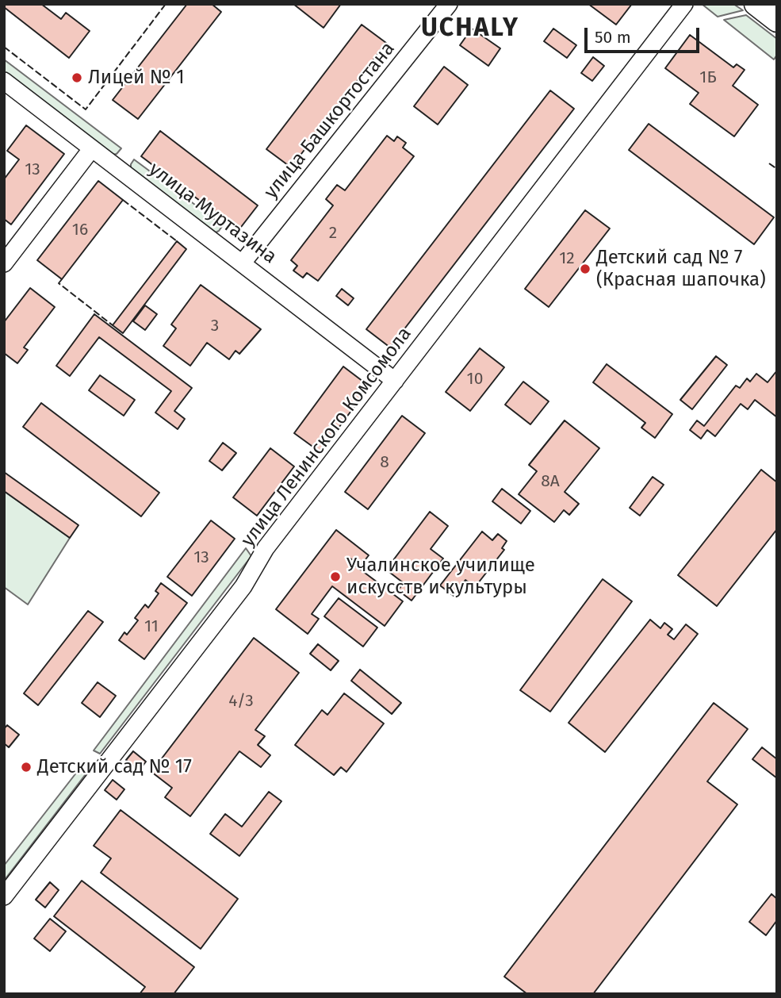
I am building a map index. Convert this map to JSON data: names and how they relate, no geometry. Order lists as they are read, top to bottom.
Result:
{
  "streets": {
    "street": ["улица Башкортостана", "улица Муртазина", "улица Ленинского Комсомола"]
  },
  "crossings": [
    ["улица Башкортостана", "улица Муртазина"],
    ["улица Муртазина", "улица Ленинского Комсомола"]
  ],
  "districts": ["UCHALY"],
  "places": [
    "Лицей № 1",
    "Детский сад № 7 (Красная шапочка)",
    "Учалинское училище искусств и культуры",
    "Детский сад № 17"
  ],
  "house_numbers": [
    "1Б",
    "13",
    "16",
    "2",
    "12",
    "3",
    "10",
    "8",
    "8А",
    "13",
    "11",
    "4/3"
  ],
  "scale_bar": "50 m"
}
